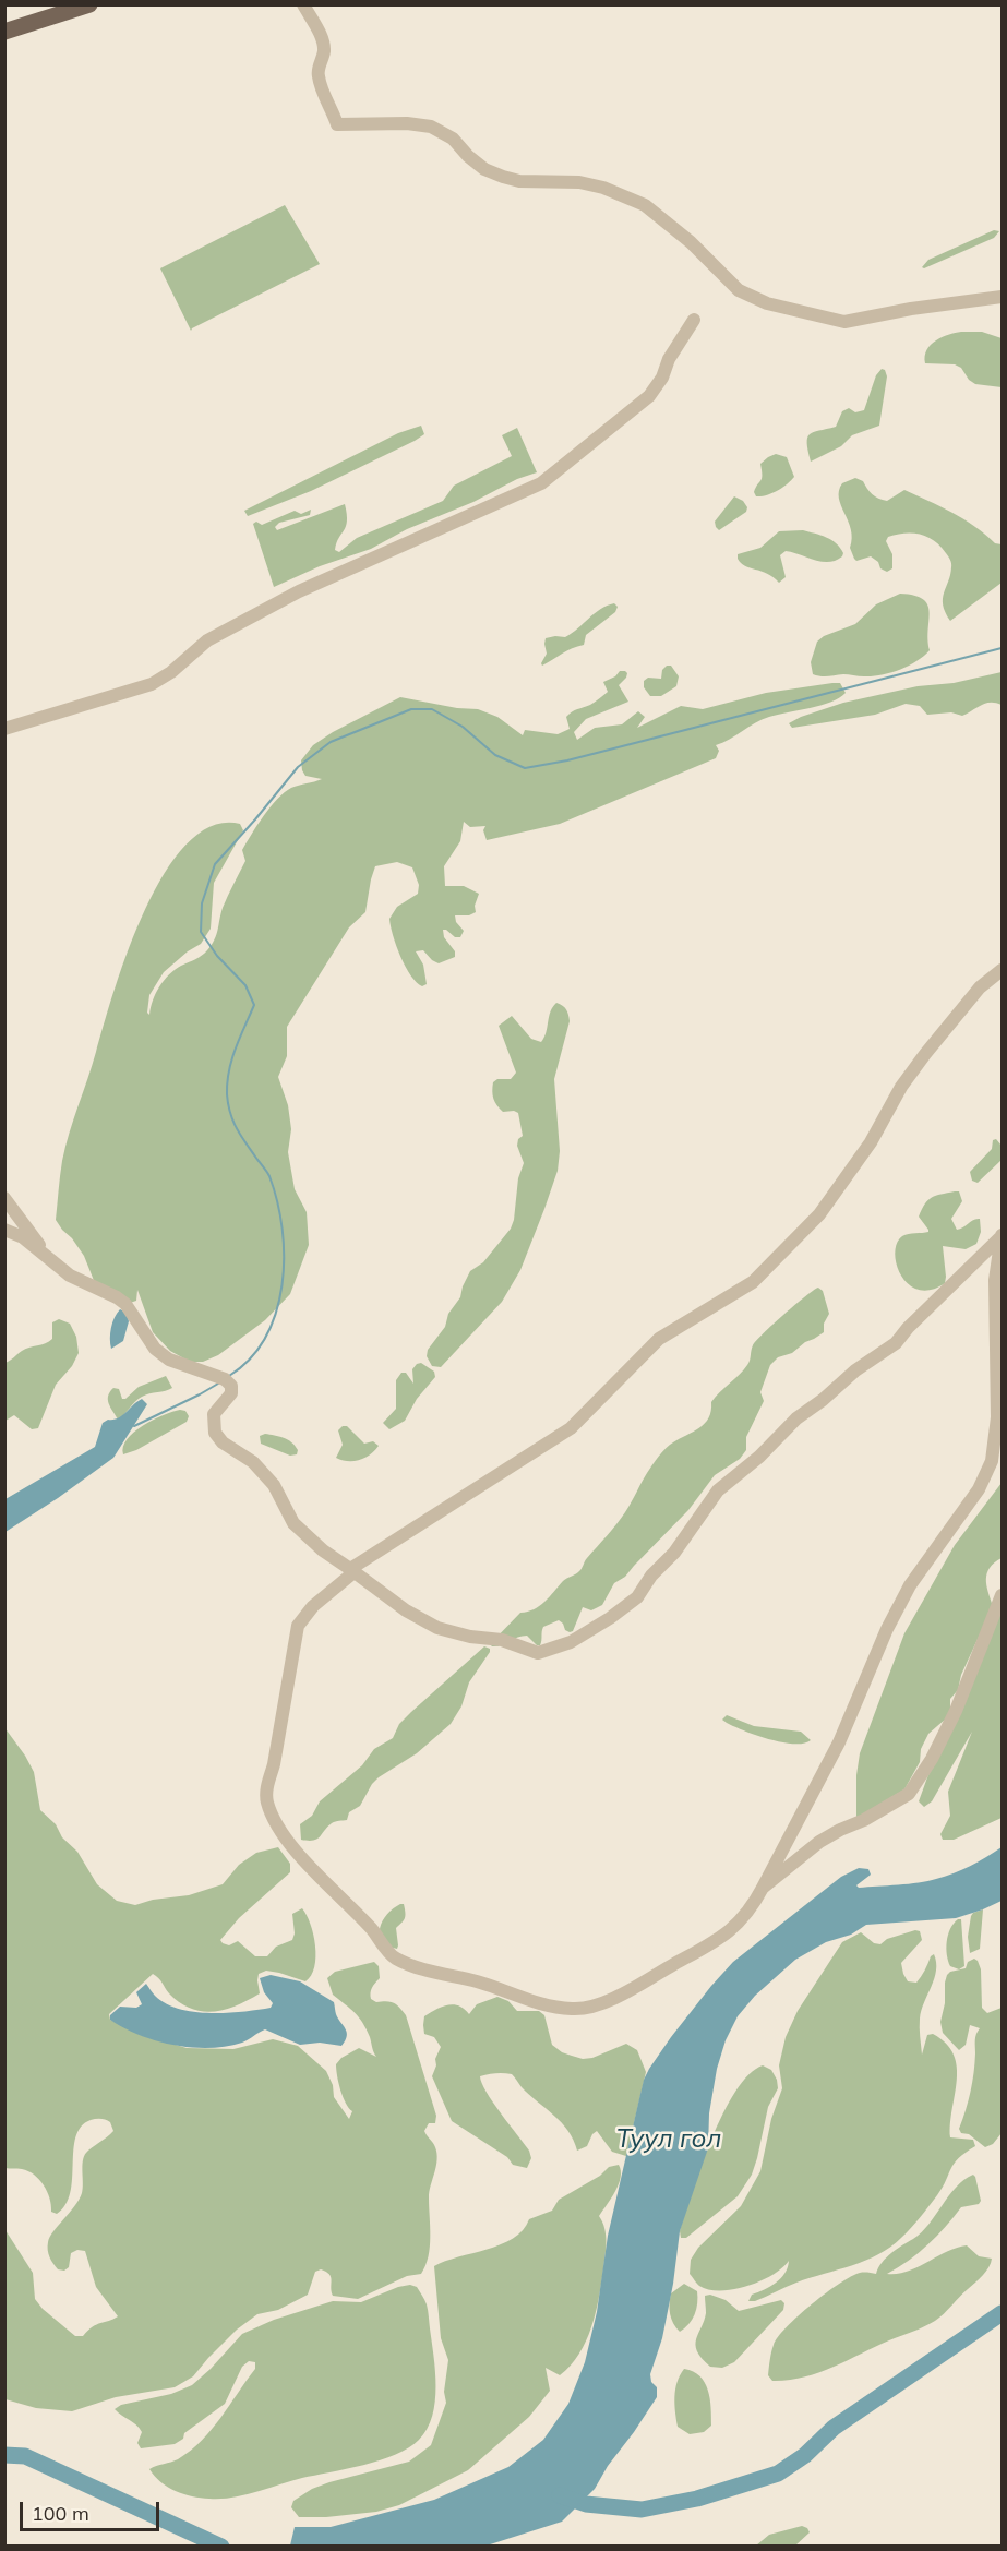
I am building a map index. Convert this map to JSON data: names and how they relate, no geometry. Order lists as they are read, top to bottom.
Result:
{
  "water": ["Туул гол"],
  "scale_bar": "100 m"
}
